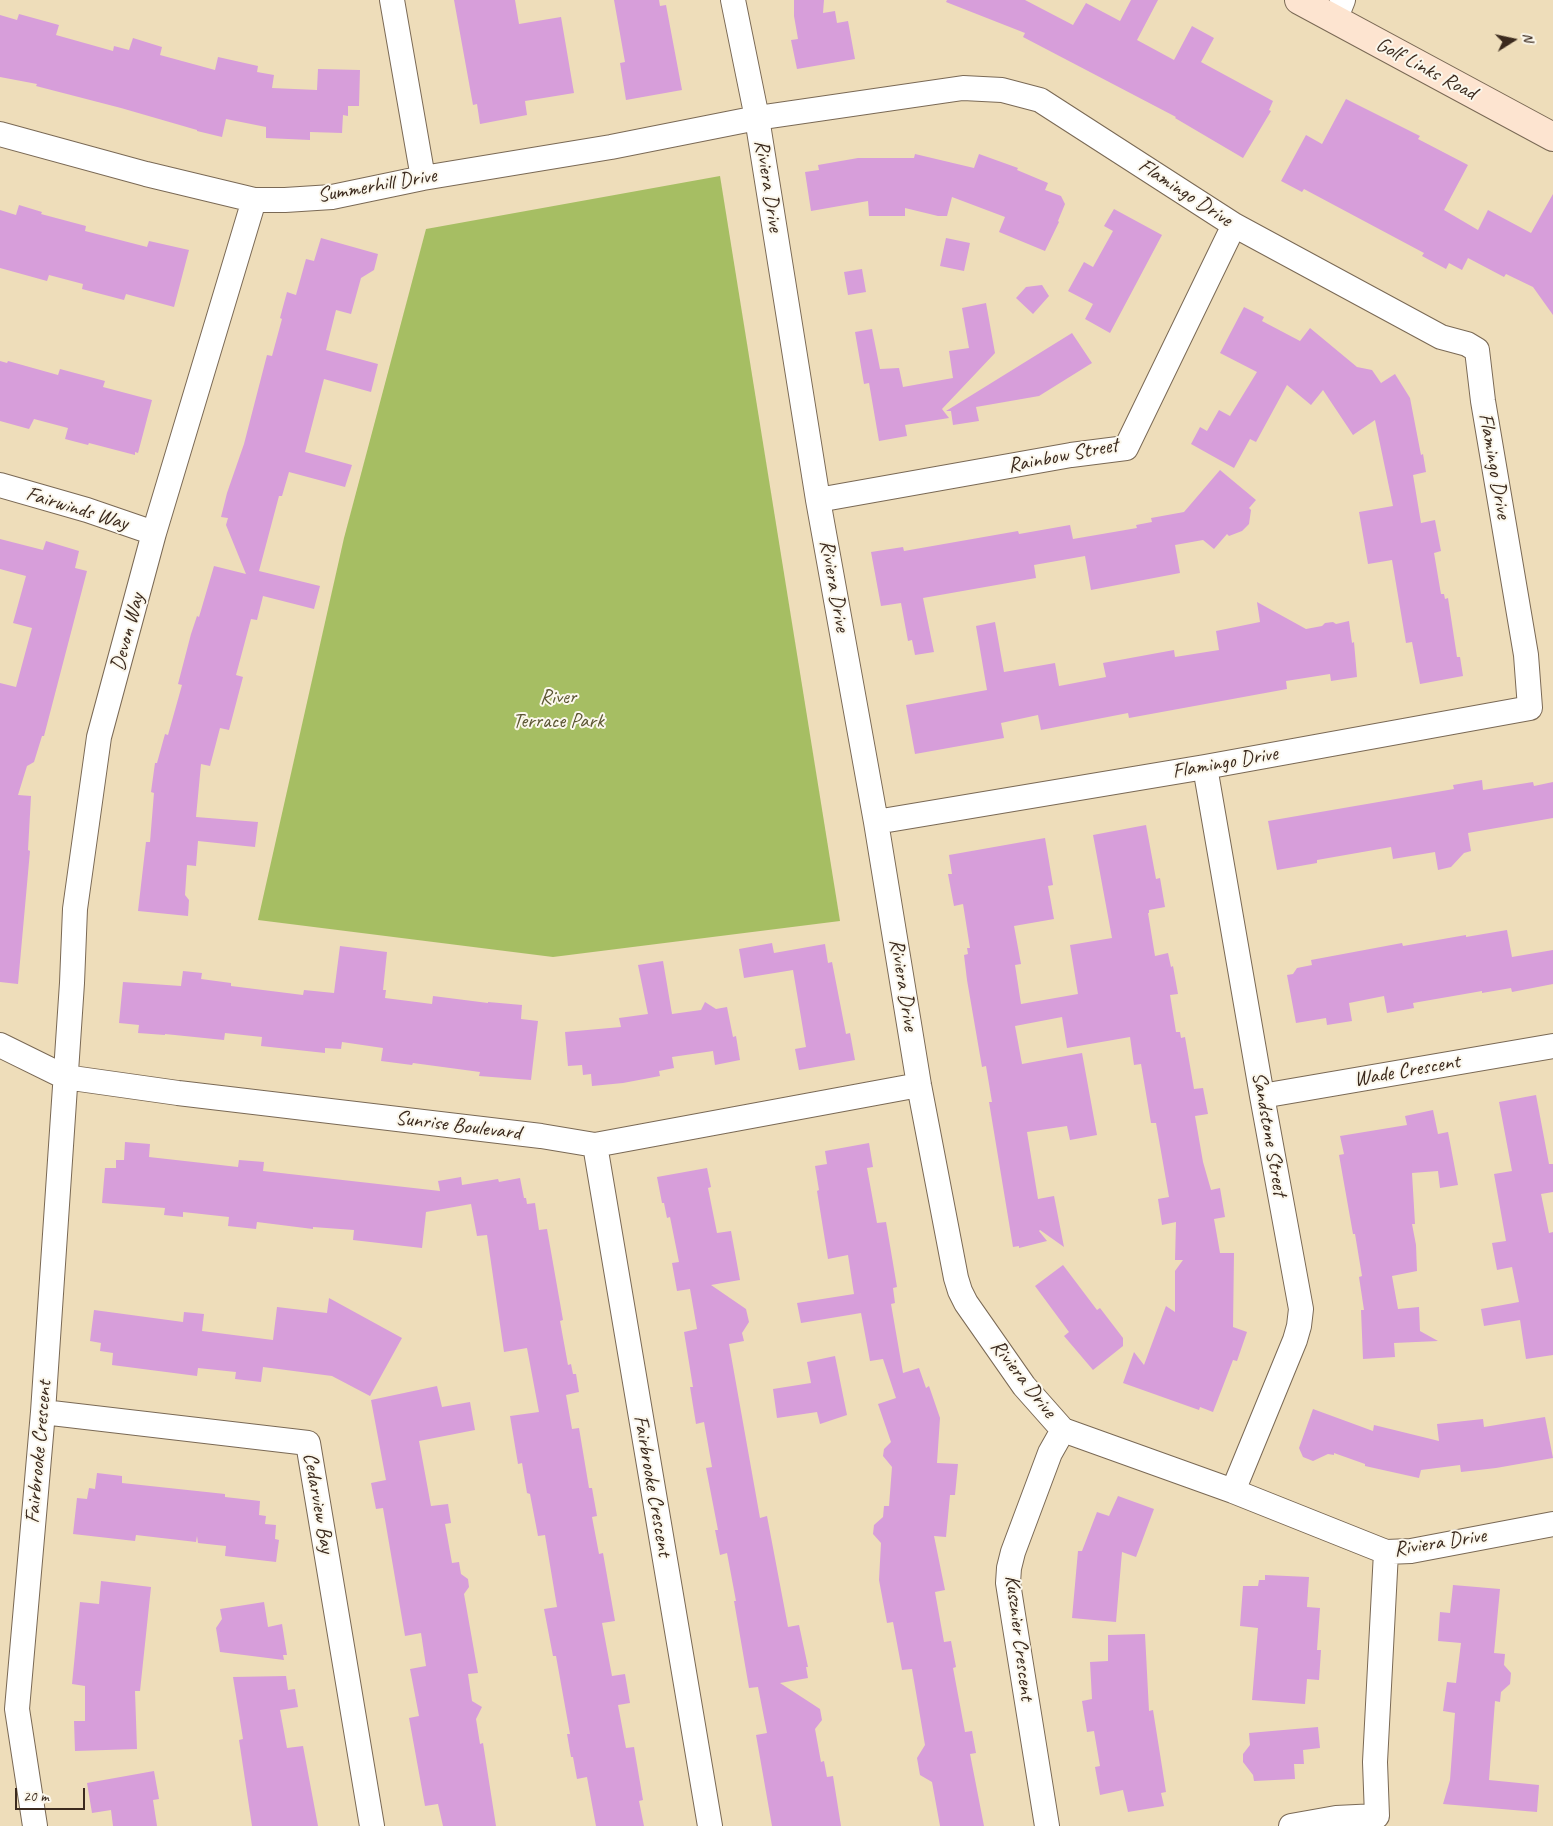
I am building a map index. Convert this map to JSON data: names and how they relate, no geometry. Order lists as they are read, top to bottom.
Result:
{
  "streets": {
    "main road": ["Golf Links Road"],
    "street": [
      "Summerhill Drive",
      "Riviera Drive",
      "Flamingo Drive",
      "Rainbow Street",
      "Fairwinds Way",
      "Devon Way",
      "Wade Crescent",
      "Sunrise Boulevard",
      "Sandstone Street",
      "Fairbrooke Crescent",
      "Cedarview Bay",
      "Kusznier Crescent"
    ]
  },
  "crossings": [
    ["Summerhill Drive", "Riviera Drive"],
    ["Summerhill Drive", "Flamingo Drive"],
    ["Summerhill Drive", "Devon Way"],
    ["Riviera Drive", "Flamingo Drive"],
    ["Riviera Drive", "Rainbow Street"],
    ["Riviera Drive", "Sunrise Boulevard"],
    ["Riviera Drive", "Sandstone Street"],
    ["Riviera Drive", "Kusznier Crescent"],
    ["Flamingo Drive", "Rainbow Street"],
    ["Flamingo Drive", "Sandstone Street"],
    ["Fairwinds Way", "Devon Way"],
    ["Devon Way", "Sunrise Boulevard"],
    ["Devon Way", "Fairbrooke Crescent"],
    ["Wade Crescent", "Sandstone Street"],
    ["Sunrise Boulevard", "Fairbrooke Crescent"],
    ["Fairbrooke Crescent", "Cedarview Bay"]
  ],
  "parks": ["River Terrace Park"],
  "scale_bar": "20 m",
  "north": "right"
}
